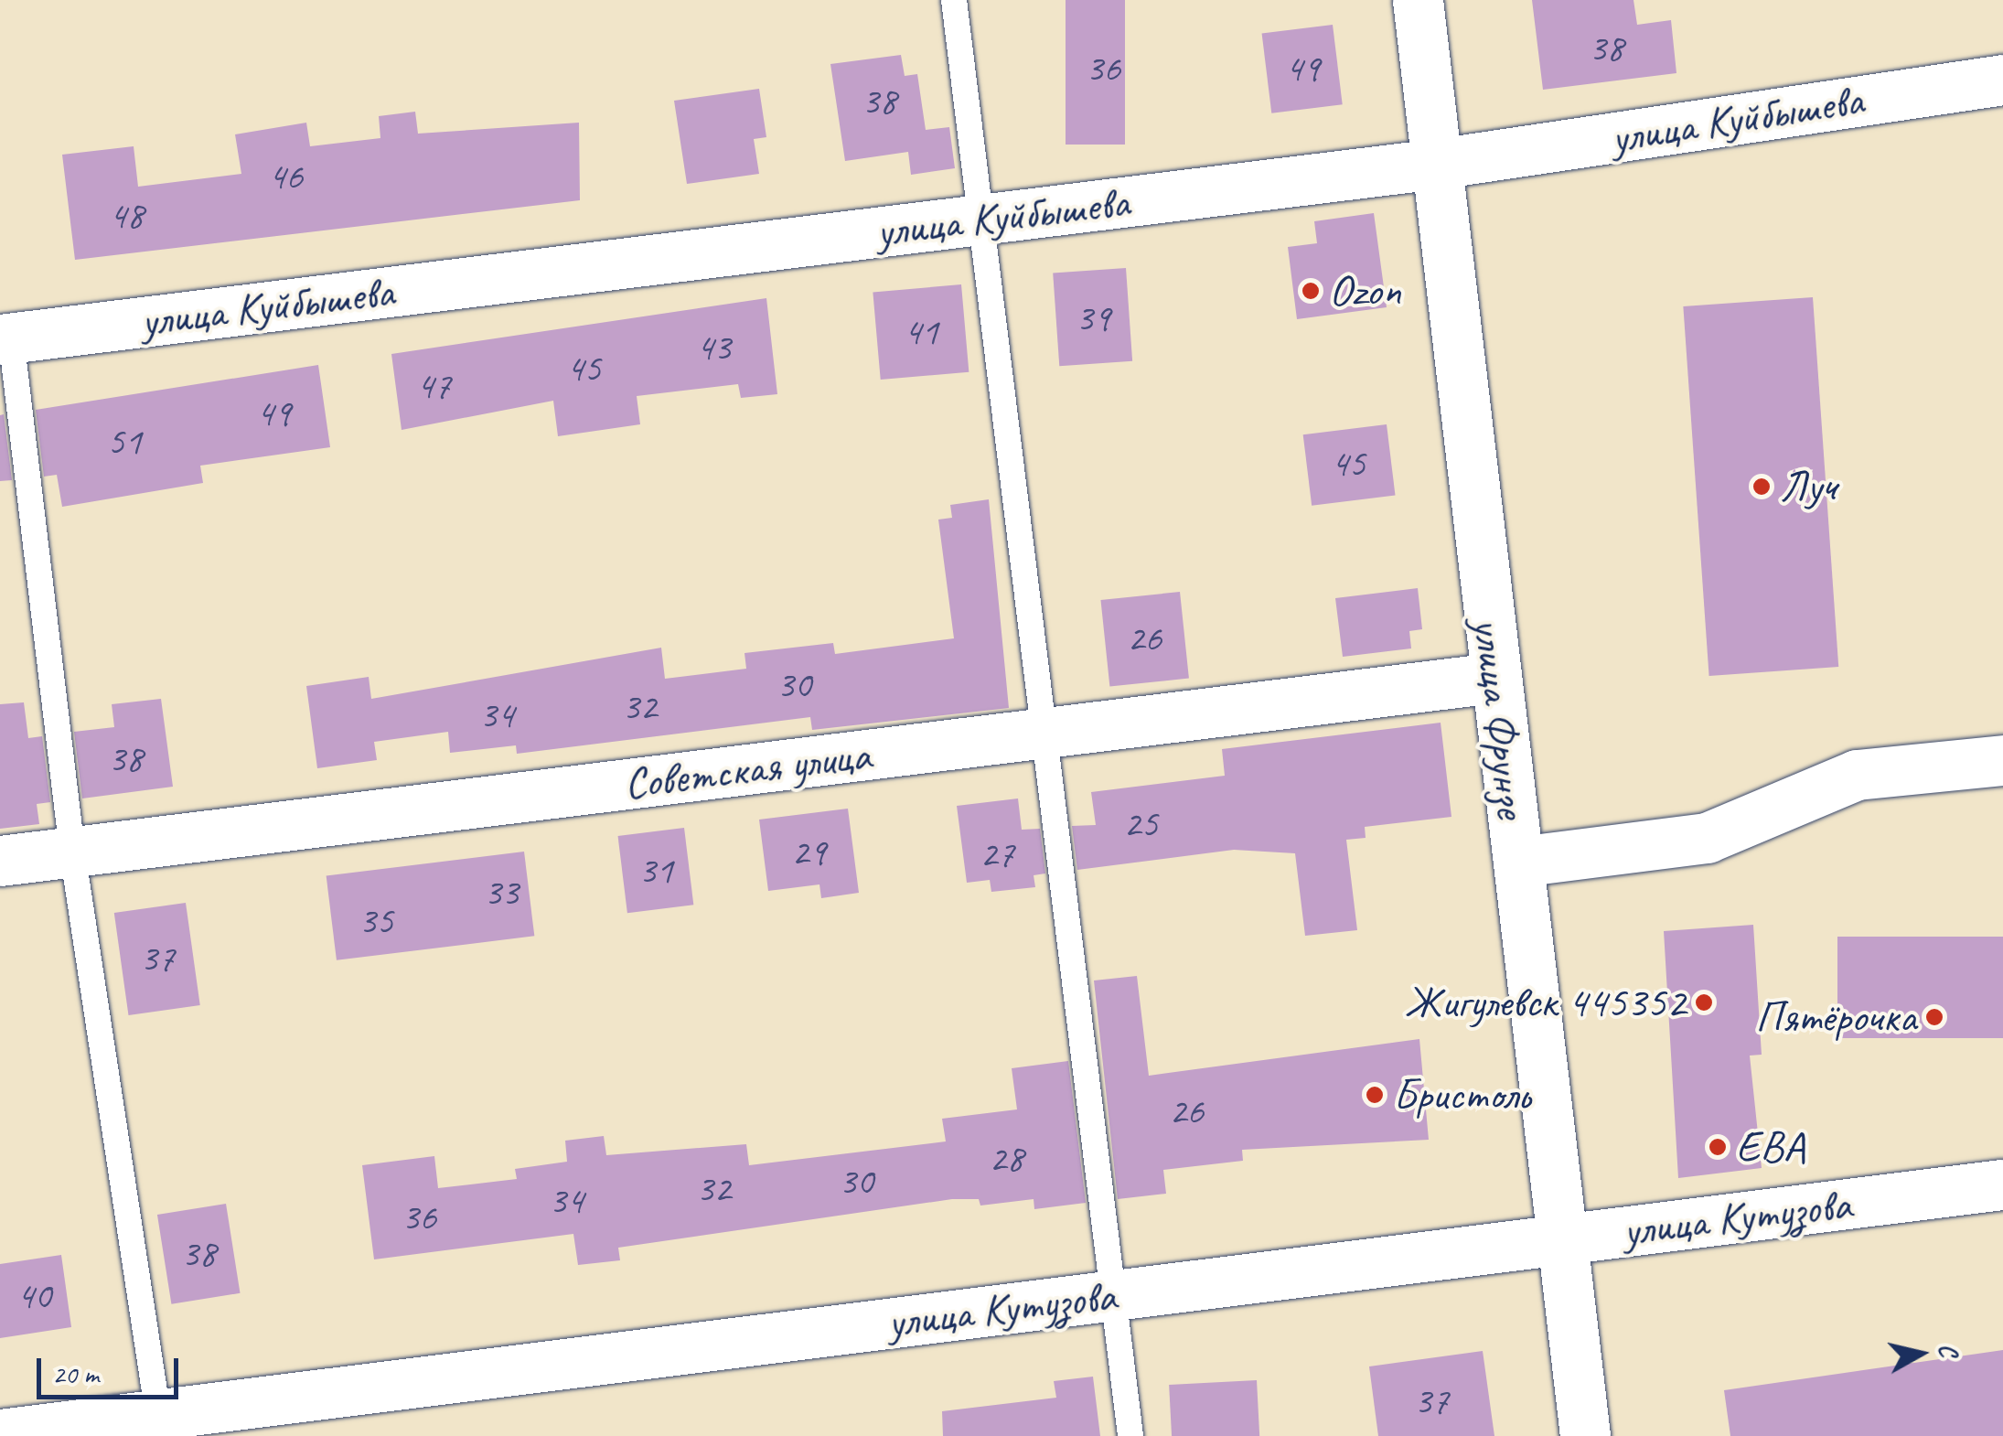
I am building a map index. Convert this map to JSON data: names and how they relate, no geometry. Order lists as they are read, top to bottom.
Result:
{
  "streets": {
    "street": [
      "улица Куйбышева",
      "улица Фрунзе",
      "Советская улица",
      "улица Кутузова"
    ]
  },
  "crossings": [
    ["улица Куйбышева", "улица Фрунзе"],
    ["улица Фрунзе", "Советская улица"],
    ["улица Фрунзе", "улица Кутузова"]
  ],
  "places": [
    "Ozon",
    "Луч",
    "Жигулевск 445352",
    "Пятёрочка",
    "Бристоль",
    "ЕВА"
  ],
  "house_numbers": [
    "38",
    "36",
    "49",
    "38",
    "46",
    "48",
    "39",
    "41",
    "43",
    "45",
    "47",
    "49",
    "51",
    "45",
    "26",
    "30",
    "32",
    "34",
    "38",
    "25",
    "29",
    "27",
    "31",
    "33",
    "35",
    "37",
    "26",
    "28",
    "30",
    "32",
    "34",
    "36",
    "38",
    "40",
    "37"
  ],
  "scale_bar": "20 m",
  "north": "right"
}
